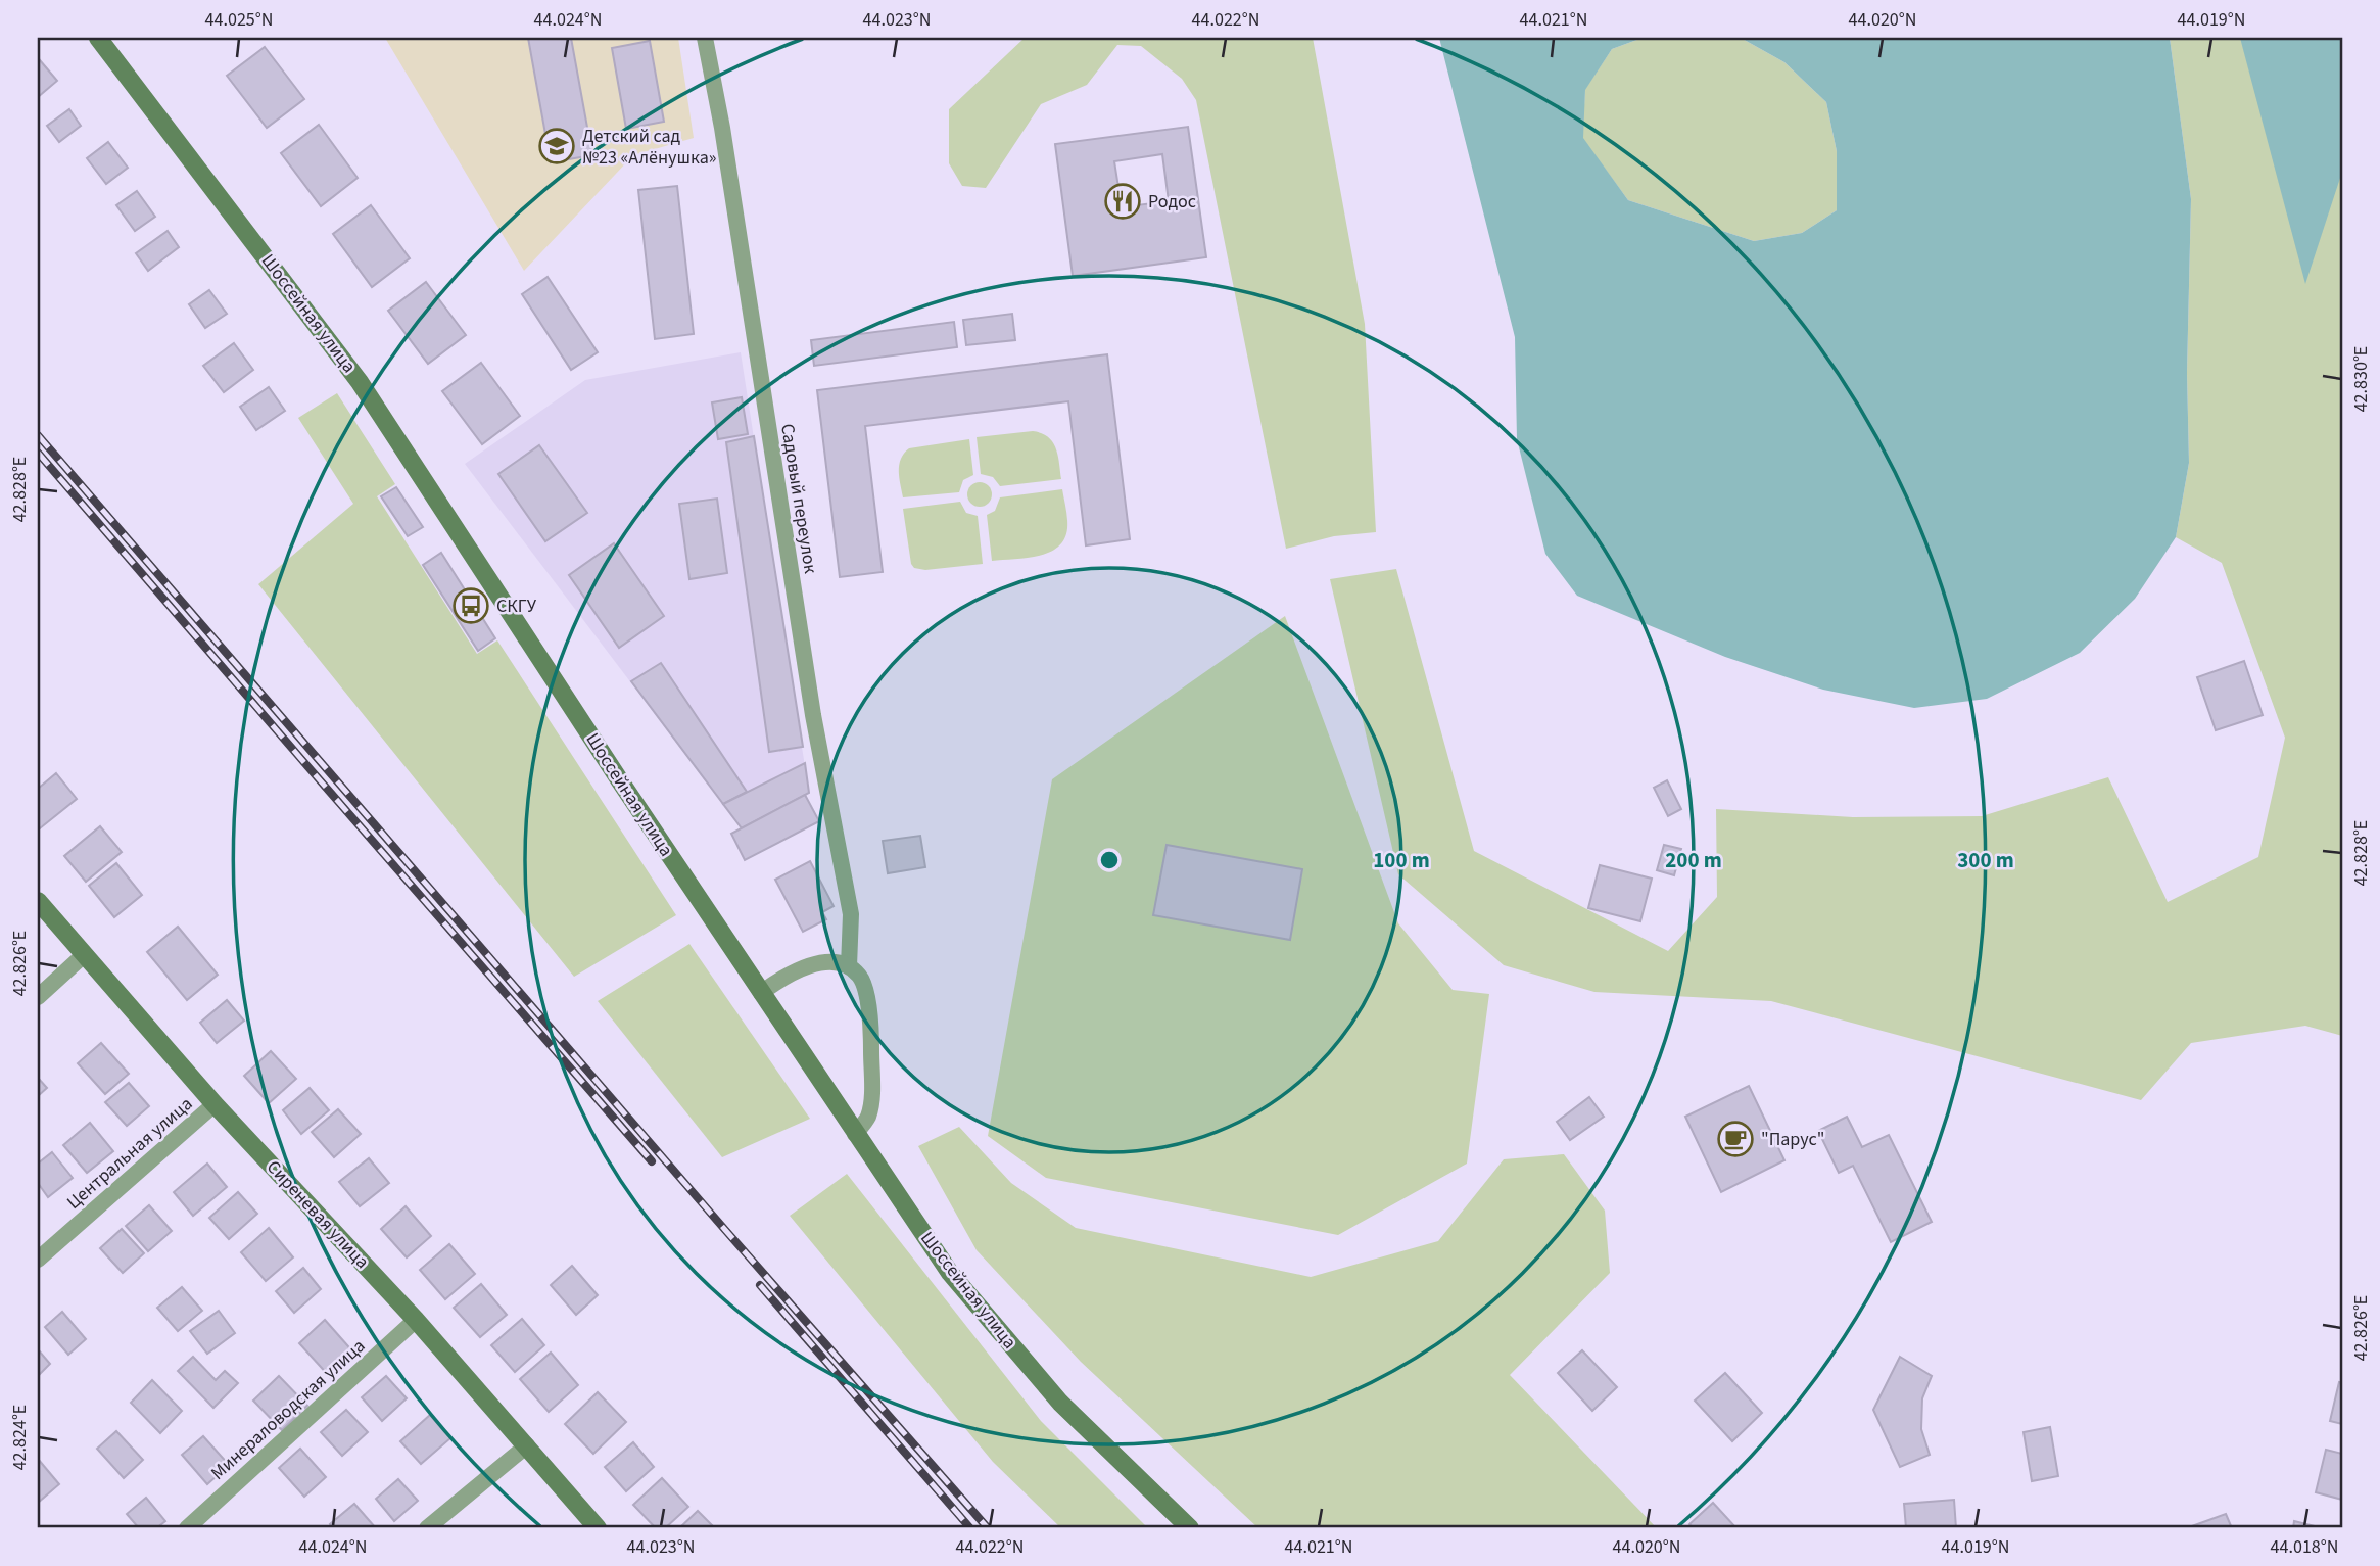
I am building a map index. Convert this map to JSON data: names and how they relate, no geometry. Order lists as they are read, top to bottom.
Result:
{
  "streets": {
    "main road": ["Шоссейная улица", "Сиреневая улица"],
    "street": ["Садовый переулок", "Центральная улица", "Минераловодская улица"]
  },
  "crossings": [
    ["Центральная улица", "Сиреневая улица"],
    ["Сиреневая улица", "Минераловодская улица"]
  ],
  "places": {
    "school or university": ["Детский сад №23 «Алёнушка»"],
    "restaurant": ["Родос"],
    "bus stop": ["СКГУ"],
    "cafe": ["\"Парус\""]
  },
  "coordinates": [
    "44.025°N",
    "44.024°N",
    "44.023°N",
    "44.022°N",
    "44.021°N",
    "44.020°N",
    "44.019°N",
    "42.830°E",
    "42.828°E",
    "42.826°E",
    "42.824°E",
    "44.018°N"
  ],
  "rings": ["100 m", "200 m", "300 m"]
}
